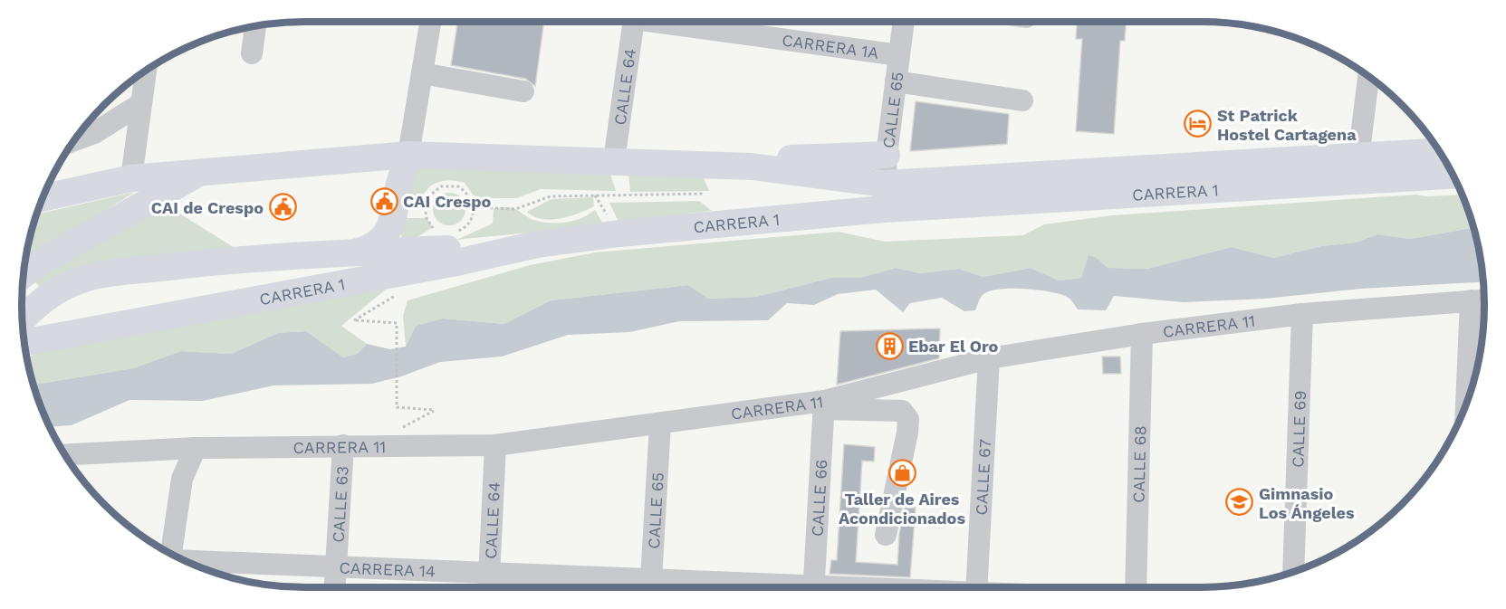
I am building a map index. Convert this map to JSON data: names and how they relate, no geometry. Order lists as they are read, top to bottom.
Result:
{
  "streets": {
    "main road": ["CARRERA 1"],
    "street": [
      "CARRERA 1A",
      "CALLE 64",
      "CALLE 65",
      "CARRERA 11",
      "CALLE 69",
      "CALLE 68",
      "CALLE 67",
      "CALLE 66",
      "CALLE 63",
      "CARRERA 14"
    ]
  },
  "crossings": [
    ["CARRERA 1A", "CALLE 65"],
    ["CALLE 64", "CARRERA 1"],
    ["CALLE 64", "CARRERA 11"],
    ["CALLE 64", "CARRERA 14"],
    ["CALLE 65", "CARRERA 1"],
    ["CALLE 65", "CARRERA 11"],
    ["CARRERA 11", "CALLE 69"],
    ["CARRERA 11", "CALLE 68"],
    ["CARRERA 11", "CALLE 67"],
    ["CARRERA 11", "CALLE 66"],
    ["CARRERA 11", "CALLE 63"],
    ["CALLE 63", "CARRERA 14"]
  ],
  "places": {
    "hotel": ["St Patrick Hostel Cartagena"],
    "public building": ["CAI Crespo", "CAI de Crespo"],
    "building": ["Ebar El Oro"],
    "shop": ["Taller de Aires Acondicionados"],
    "school or university": ["Gimnasio Los Ángeles"]
  }
}
